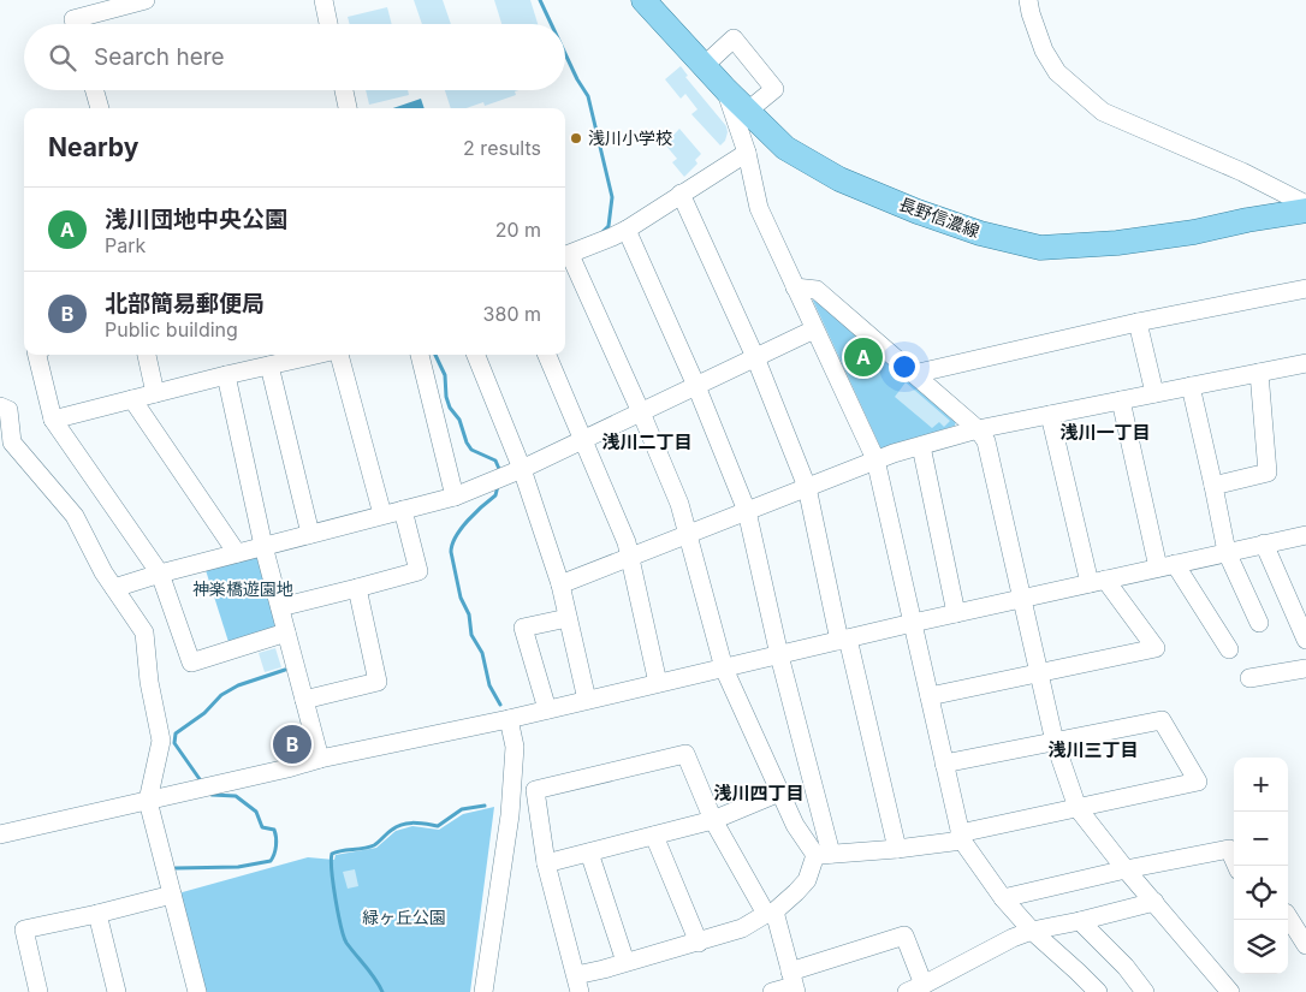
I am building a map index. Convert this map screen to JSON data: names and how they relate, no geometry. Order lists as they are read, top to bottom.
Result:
{
  "streets": {
    "main road": ["長野信濃線"]
  },
  "districts": [
    "浅川一丁目",
    "浅川二丁目",
    "浅川三丁目",
    "浅川四丁目"
  ],
  "parks": ["神楽橋遊園地", "緑ヶ丘公園"],
  "places": ["浅川小学校"],
  "page": {
    "search": "Search here",
    "heading": ["Nearby", "2 results"],
    "list": [
      {
        "mark": "A",
        "name": "浅川団地中央公園",
        "note": "Park",
        "value": "20 m"
      },
      {
        "mark": "B",
        "name": "北部簡易郵便局",
        "note": "Public building",
        "value": "380 m"
      }
    ],
    "pins": ["A", "B"],
    "map_buttons": ["+", "−"]
  }
}
